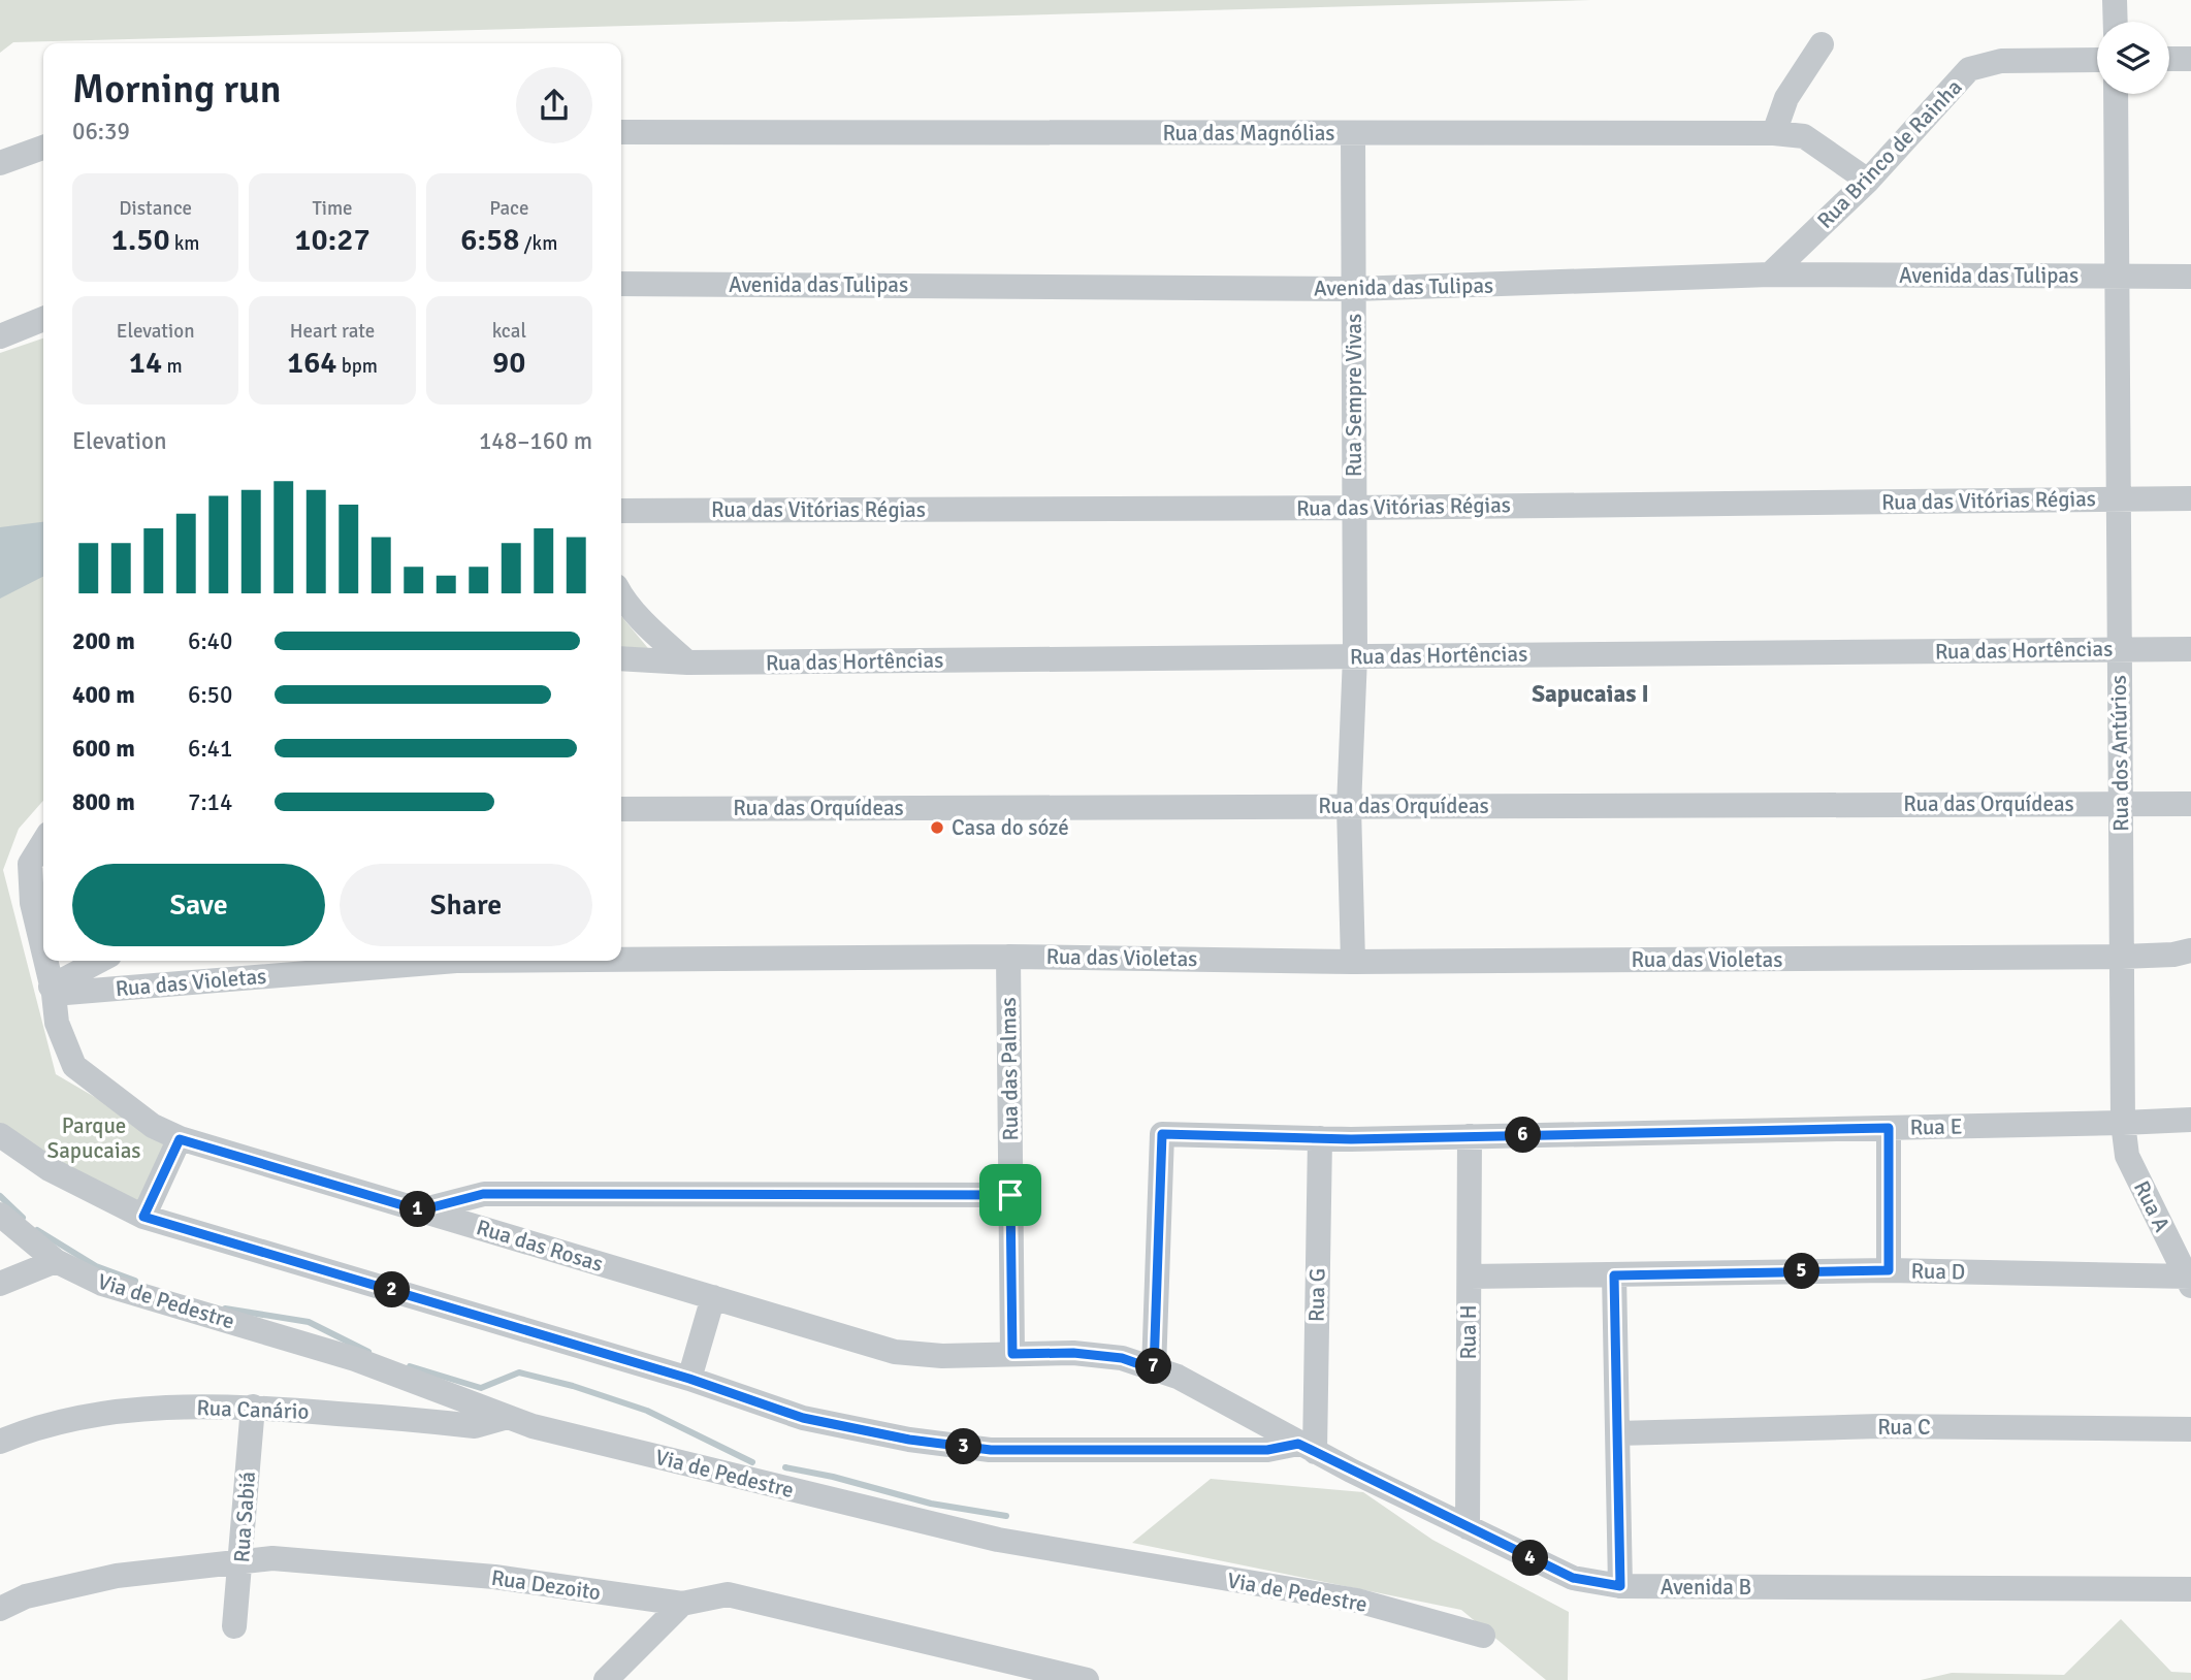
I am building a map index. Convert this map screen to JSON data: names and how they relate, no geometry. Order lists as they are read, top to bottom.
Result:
{
  "streets": {
    "street": [
      "Rua das Magnólias",
      "Rua Brinco de Rainha",
      "Avenida das Tulipas",
      "Rua Sempre Vivas",
      "Rua das Vitórias Régias",
      "Rua das Hortências",
      "Rua dos Antúrios",
      "Rua das Orquídeas",
      "Rua das Violetas",
      "Rua das Palmas",
      "Rua E",
      "Rua A",
      "Rua das Rosas",
      "Rua D",
      "Rua G",
      "Via de Pedestre",
      "Rua H",
      "Rua Canário",
      "Rua C",
      "Rua Sabiá",
      "Rua Dezoito",
      "Avenida B"
    ]
  },
  "crossings": [
    ["Rua das Magnólias", "Rua Brinco de Rainha"],
    ["Rua das Magnólias", "Rua Sempre Vivas"],
    ["Rua Brinco de Rainha", "Avenida das Tulipas"],
    ["Avenida das Tulipas", "Rua Sempre Vivas"],
    ["Avenida das Tulipas", "Rua dos Antúrios"],
    ["Rua Sempre Vivas", "Rua das Vitórias Régias"],
    ["Rua Sempre Vivas", "Rua das Hortências"],
    ["Rua Sempre Vivas", "Rua das Orquídeas"],
    ["Rua Sempre Vivas", "Rua das Violetas"],
    ["Rua das Vitórias Régias", "Rua dos Antúrios"],
    ["Rua das Hortências", "Rua dos Antúrios"],
    ["Rua dos Antúrios", "Rua das Orquídeas"],
    ["Rua dos Antúrios", "Rua das Violetas"],
    ["Rua dos Antúrios", "Rua E"],
    ["Rua dos Antúrios", "Rua A"],
    ["Rua das Violetas", "Rua das Palmas"],
    ["Rua das Violetas", "Rua das Rosas"],
    ["Rua das Palmas", "Rua das Rosas"],
    ["Rua das Palmas", "Avenida B"],
    ["Rua E", "Rua A"],
    ["Rua E", "Rua G"],
    ["Rua E", "Rua H"],
    ["Rua E", "Avenida B"],
    ["Rua A", "Rua D"],
    ["Rua das Rosas", "Avenida B"],
    ["Rua D", "Rua H"],
    ["Rua G", "Avenida B"],
    ["Via de Pedestre", "Rua Canário"],
    ["Rua H", "Avenida B"],
    ["Rua Canário", "Rua Sabiá"],
    ["Rua Sabiá", "Rua Dezoito"]
  ],
  "districts": ["Sapucaias I"],
  "parks": ["Parque Sapucaias"],
  "places": ["Casa do sózé"],
  "page": {
    "heading": ["Morning run", "06:39"],
    "stats": [
      ["Distance", "1.50 km"],
      ["Time", "10:27"],
      ["Pace", "6:58 /km"],
      ["Elevation", "14 m"],
      ["Heart rate", "164 bpm"],
      ["kcal", "90"]
    ],
    "chart": ["Elevation", "148–160 m"],
    "list": [
      {
        "name": "200 m",
        "note": "6:40"
      },
      {
        "name": "400 m",
        "note": "6:50"
      },
      {
        "name": "600 m",
        "note": "6:41"
      },
      {
        "name": "800 m",
        "note": "7:14"
      }
    ],
    "buttons": ["Save", "Share"],
    "pins": [
      "6",
      "1",
      "5",
      "2",
      "7",
      "3",
      "4"
    ]
  }
}
